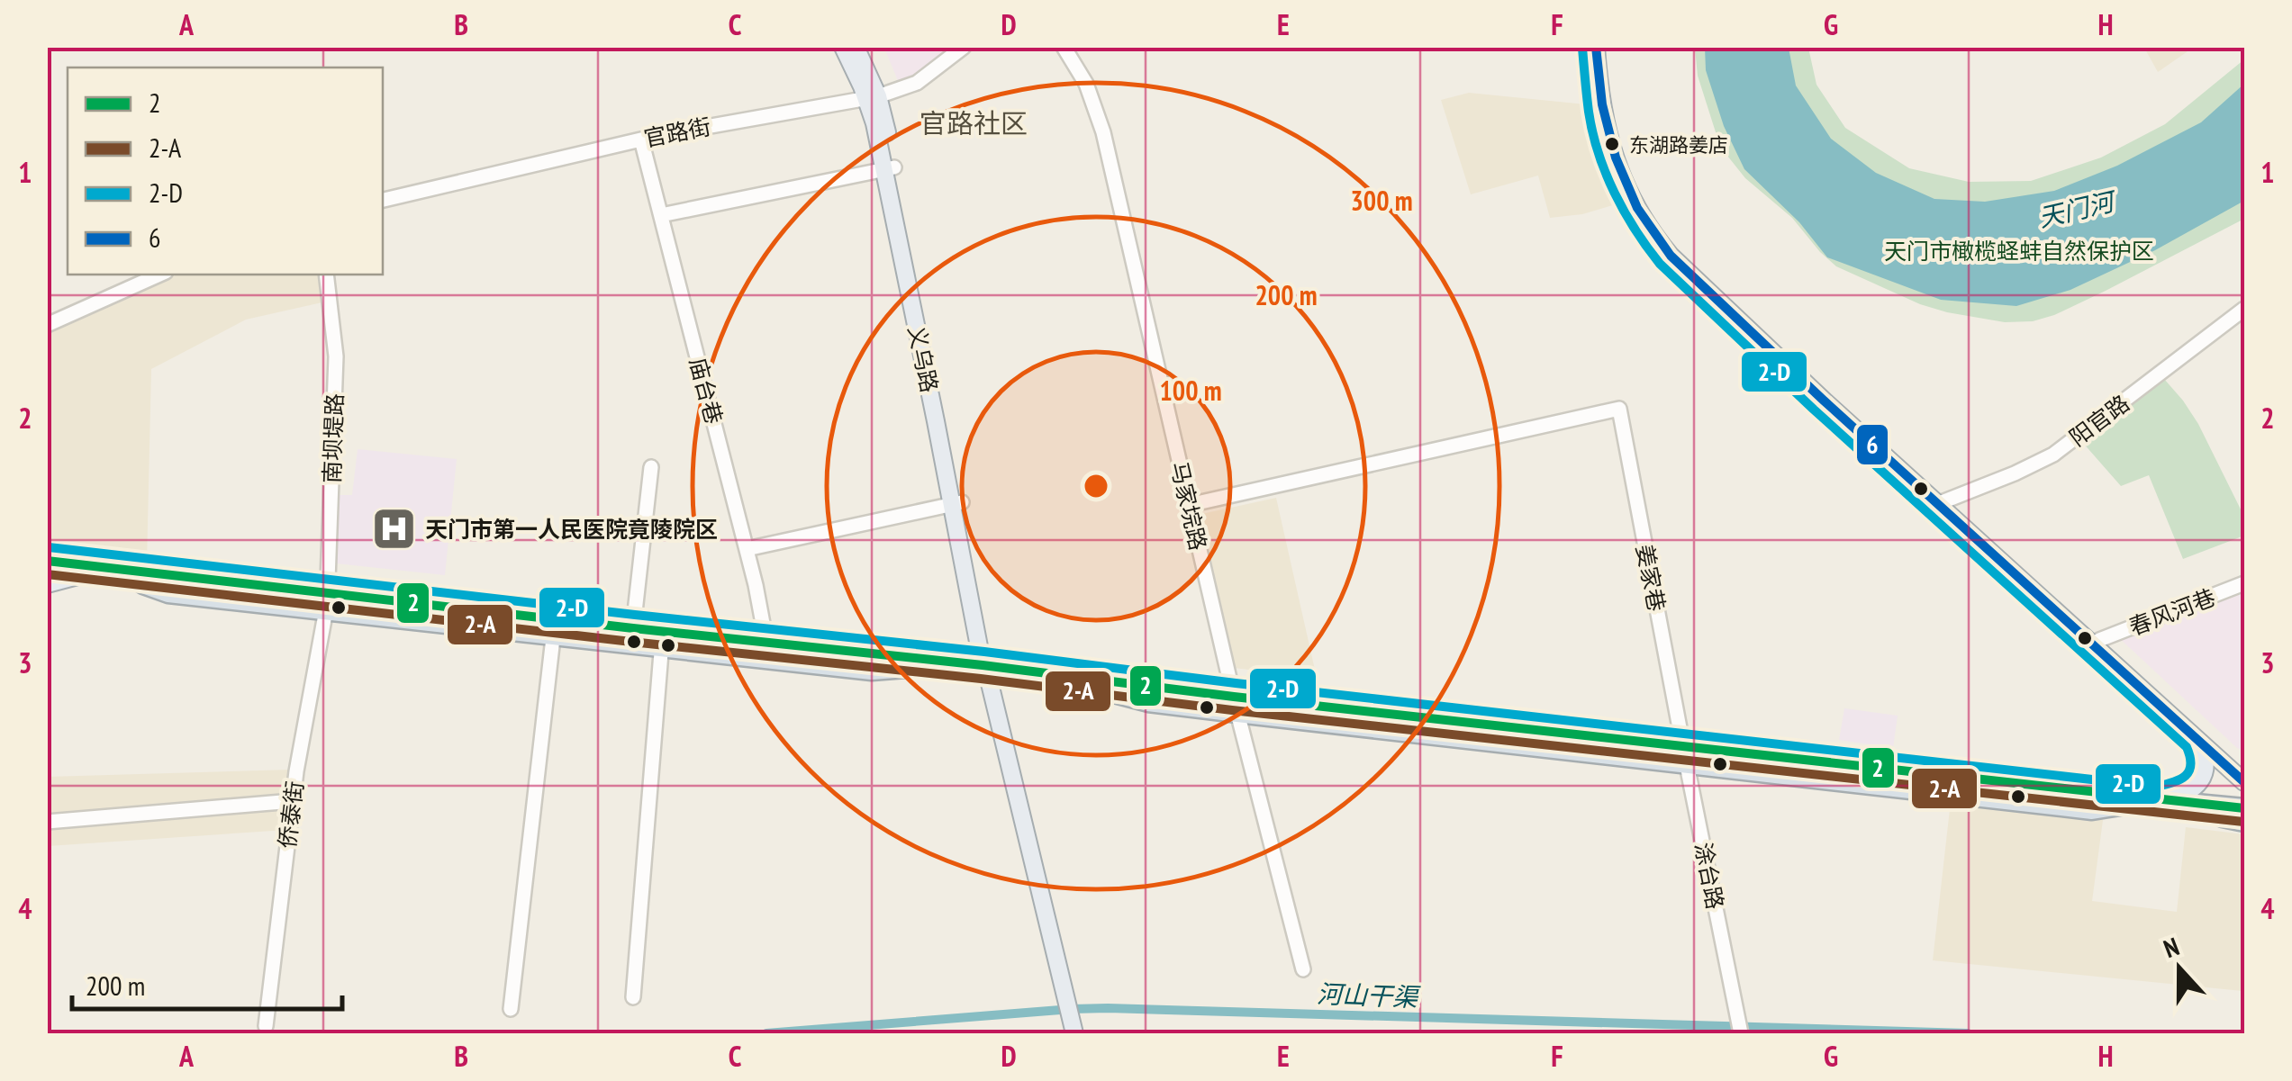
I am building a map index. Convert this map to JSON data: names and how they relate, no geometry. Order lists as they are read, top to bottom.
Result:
{
  "streets": {
    "main road": ["义乌路"],
    "street": [
      "官路街",
      "庙台巷",
      "阳官路",
      "南坝堤路",
      "马家垸路",
      "姜家巷",
      "春风河巷",
      "侨泰街",
      "涂台路"
    ]
  },
  "crossings": [
    ["官路街", "义乌路"],
    ["官路街", "庙台巷"],
    ["南坝堤路", "侨泰街"],
    ["马家垸路", "姜家巷"],
    ["姜家巷", "涂台路"]
  ],
  "districts": ["官路社区"],
  "water": ["天门河", "河山干渠"],
  "parks": ["天门市橄榄蛏蚌自然保护区"],
  "places": {
    "other": ["东湖路姜店"],
    "hospital": ["天门市第一人民医院竟陵院区"]
  },
  "lines": [
    "transit line 6",
    "transit line 2-D",
    "transit line 2",
    "transit line 2-A"
  ],
  "legend": [
    "2",
    "2-A",
    "2-D",
    "6"
  ],
  "scale_bar": "200 m",
  "north": "top",
  "grid": {
    "columns": [
      "A",
      "B",
      "C",
      "D",
      "E",
      "F",
      "G",
      "H"
    ],
    "rows": [
      "1",
      "2",
      "3",
      "4"
    ]
  },
  "rings": ["300 m", "200 m", "100 m"]
}
